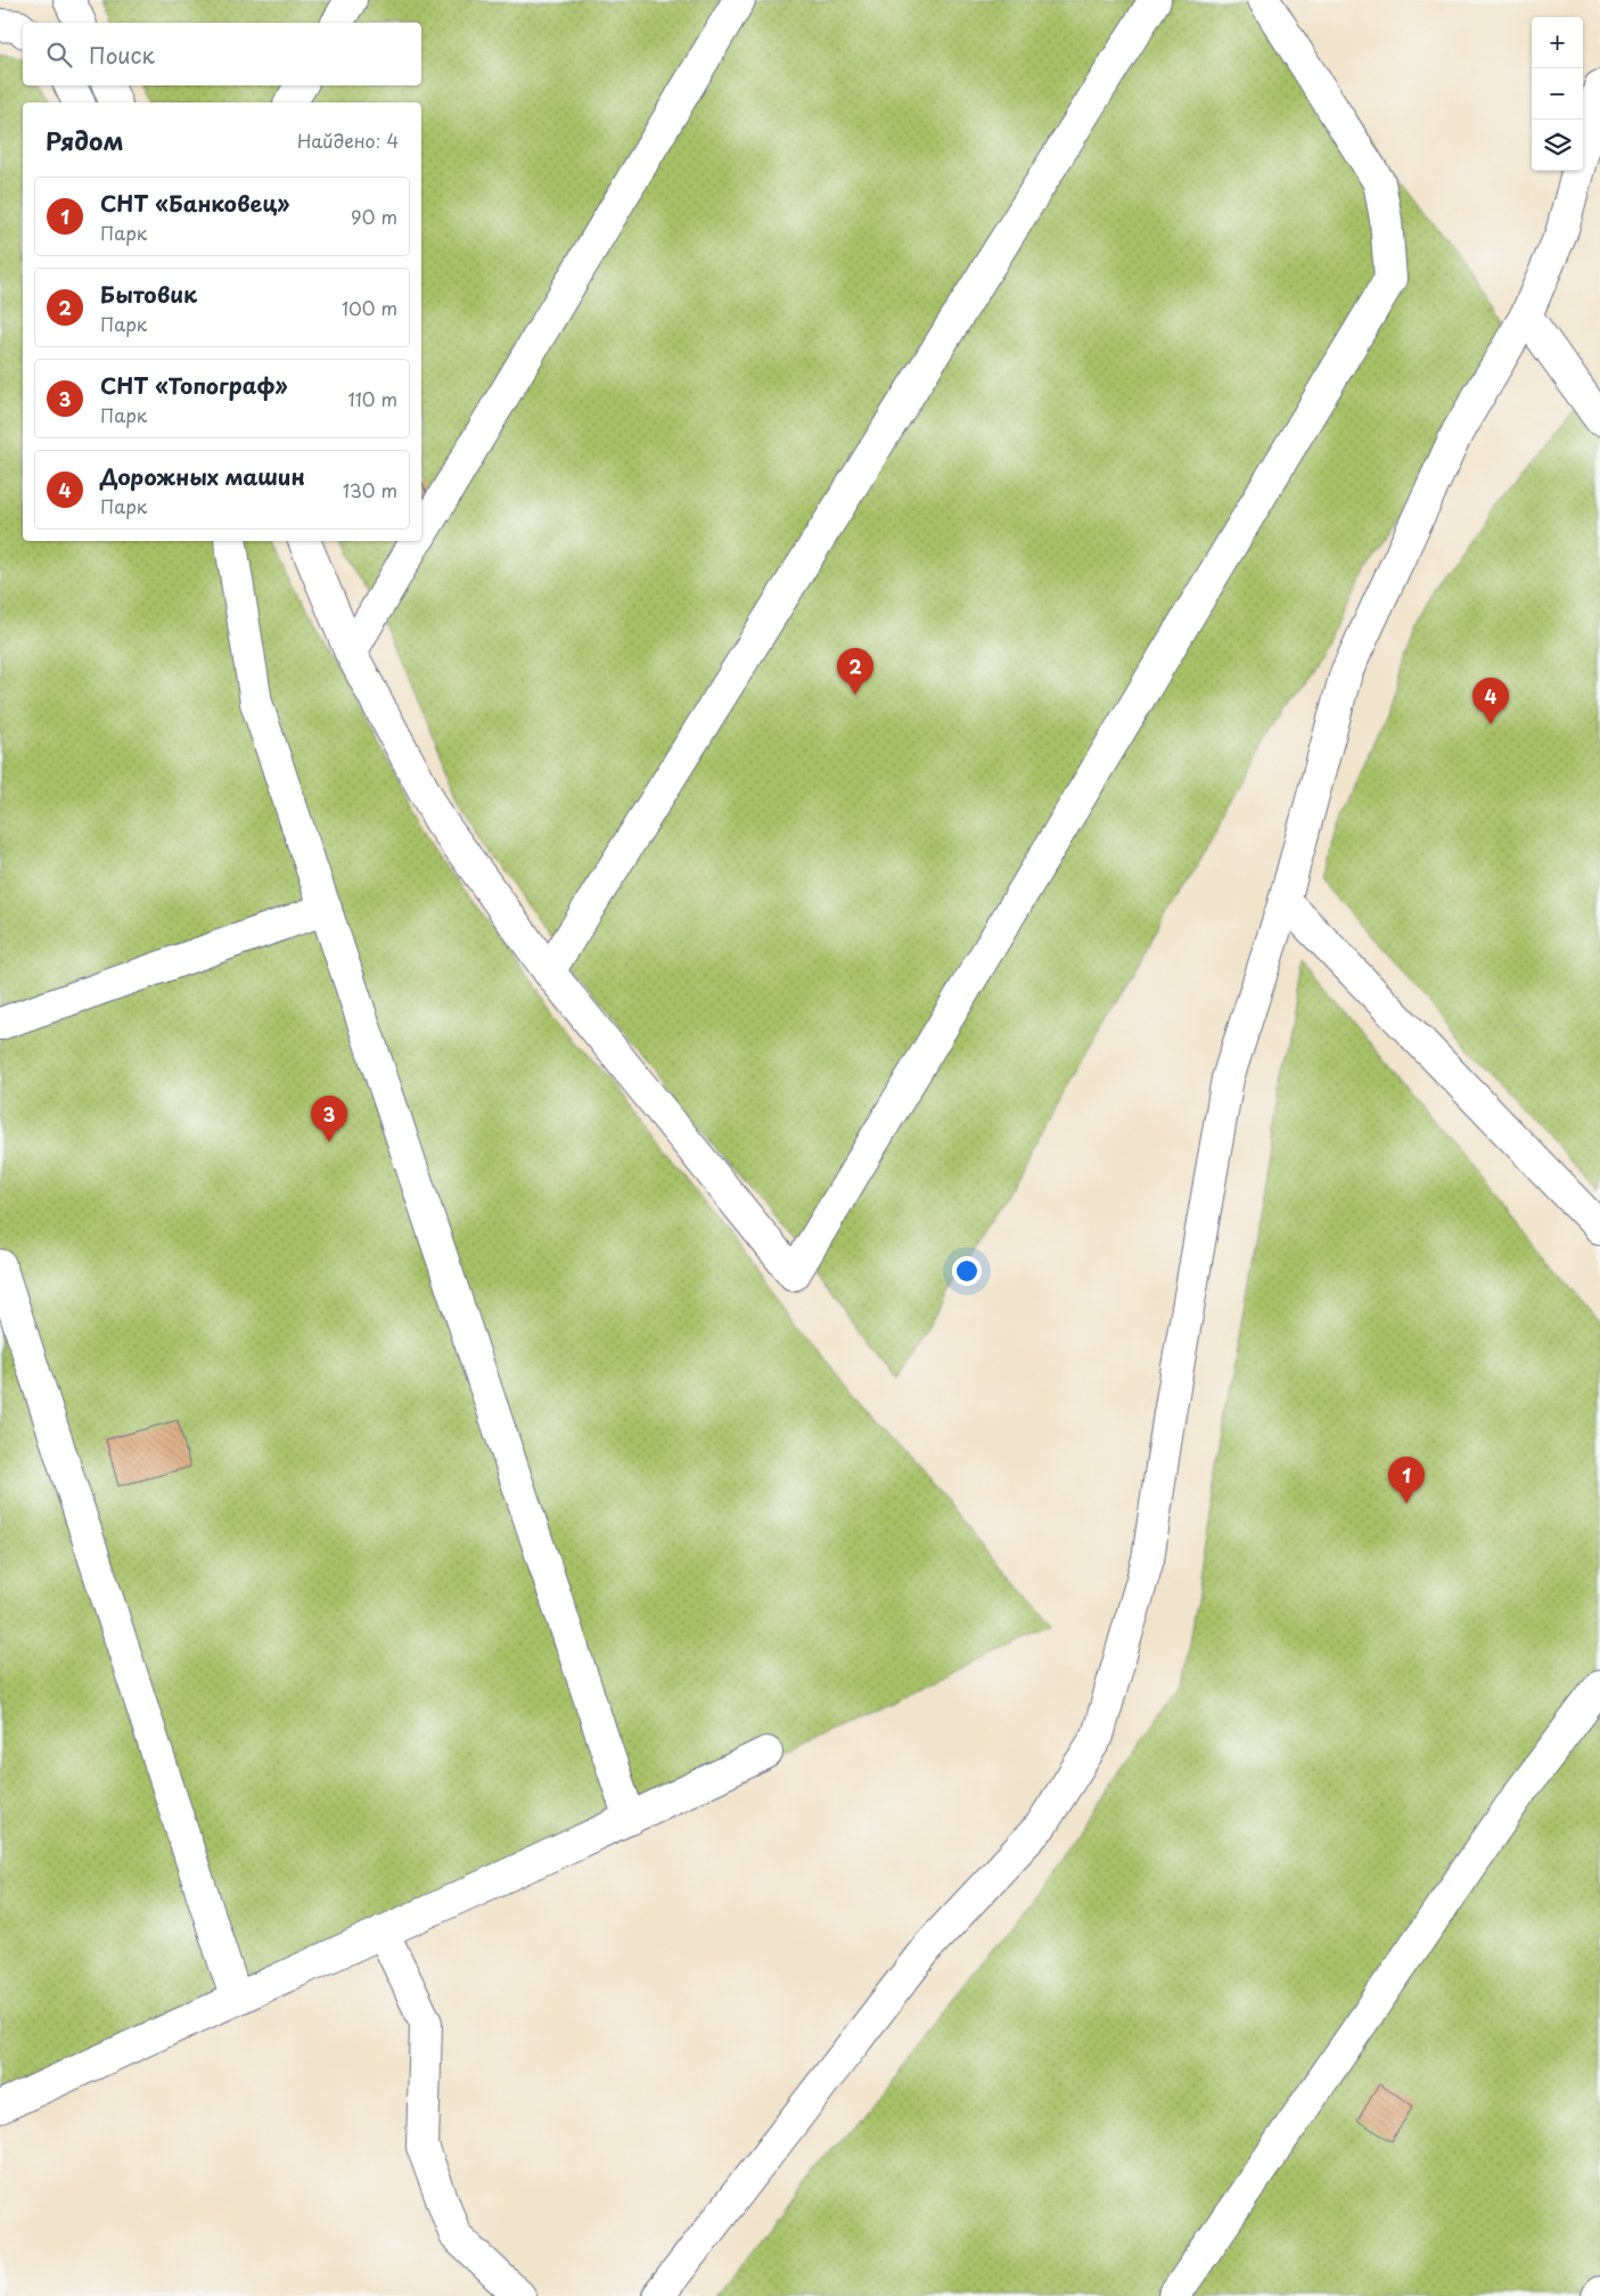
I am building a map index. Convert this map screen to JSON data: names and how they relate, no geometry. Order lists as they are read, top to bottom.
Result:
{
  "page": {
    "map_buttons": ["+", "−"],
    "search": "Поиск",
    "heading": ["Рядом", "Найдено: 4"],
    "list": [
      {
        "mark": "1",
        "name": "СНТ «Банковец»",
        "note": "Парк",
        "value": "90 m"
      },
      {
        "mark": "2",
        "name": "Бытовик",
        "note": "Парк",
        "value": "100 m"
      },
      {
        "mark": "3",
        "name": "СНТ «Топограф»",
        "note": "Парк",
        "value": "110 m"
      },
      {
        "mark": "4",
        "name": "Дорожных машин",
        "note": "Парк",
        "value": "130 m"
      }
    ],
    "pins": [
      "2",
      "4",
      "3",
      "1"
    ]
  }
}
